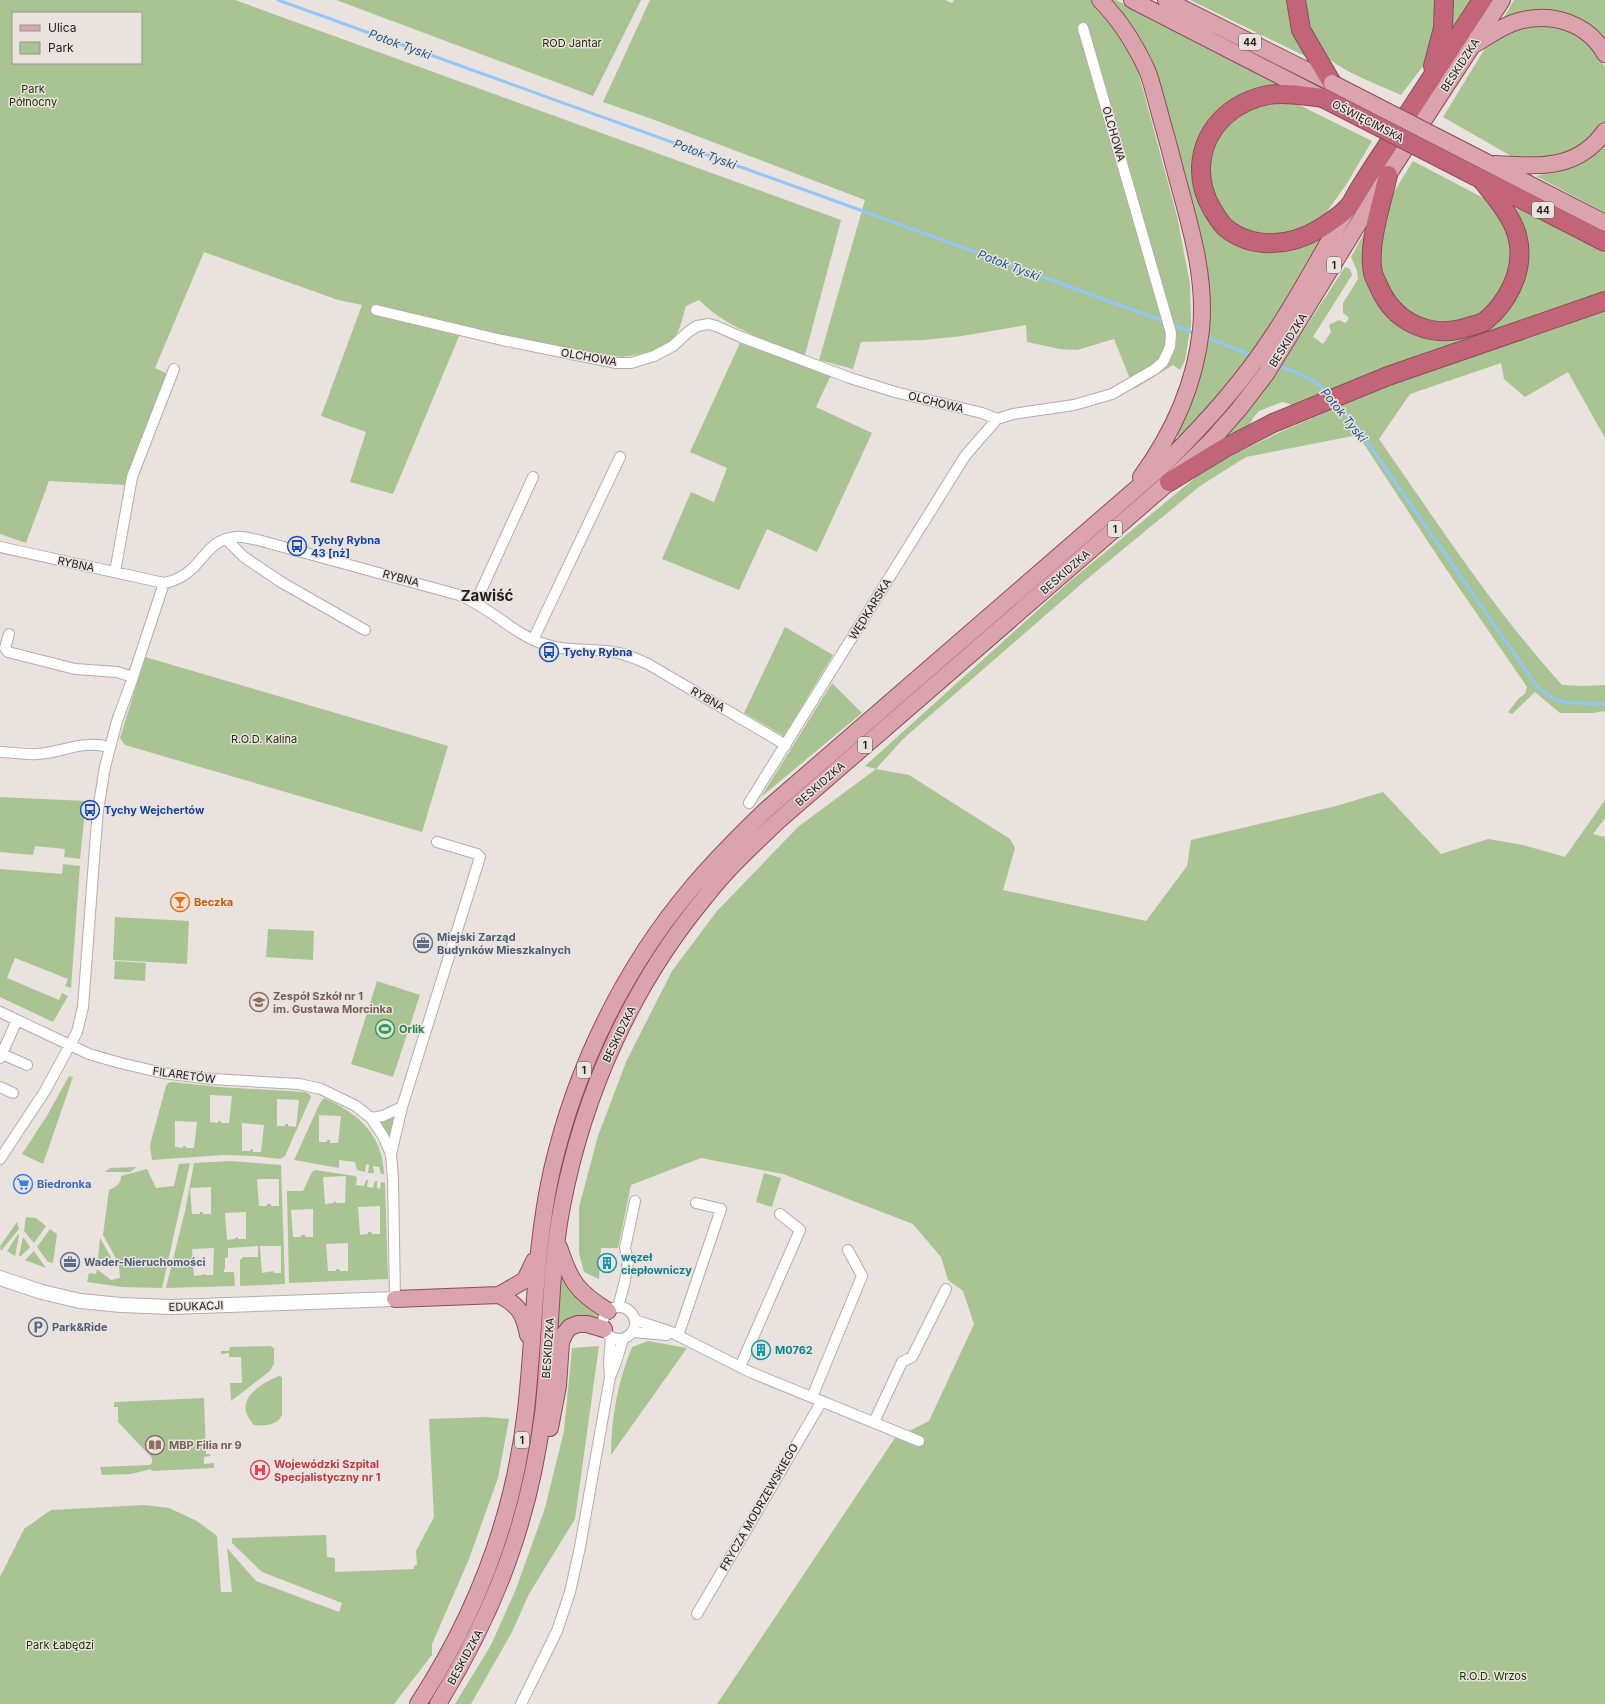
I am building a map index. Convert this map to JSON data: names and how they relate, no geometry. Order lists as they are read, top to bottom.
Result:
{
  "streets": {
    "highway": [
      "44",
      "BESKIDZKA",
      "OŚWIĘCIMSKA",
      "1"
    ],
    "street": [
      "OLCHOWA",
      "RYBNA",
      "WĘDKARSKA",
      "FILARETÓW",
      "EDUKACJI",
      "FRYCZA MODRZEWSKIEGO"
    ]
  },
  "crossings": [
    ["OLCHOWA", "WĘDKARSKA"],
    ["RYBNA", "WĘDKARSKA"],
    ["FILARETÓW", "EDUKACJI"]
  ],
  "districts": ["Zawiść"],
  "water": ["Potok Tyski"],
  "parks": [
    "ROD Jantar",
    "Park Północny",
    "R.O.D. Kalina",
    "Park Łabędzi",
    "R.O.D. Wrzos"
  ],
  "places": {
    "bus stop": ["Tychy Rybna 43 [nż]", "Tychy Rybna", "Tychy Wejchertów"],
    "bar": ["Beczka"],
    "office": ["Miejski Zarząd Budynków Mieszkalnych", "Wader-Nieruchomości"],
    "school or university": ["Zespół Szkół nr 1 im. Gustawa Morcinka"],
    "sports": ["Orlik"],
    "supermarket": ["Biedronka"],
    "building": ["węzeł ciepłowniczy", "M0762"],
    "parking": ["Park&Ride"],
    "library": ["MBP Filia nr 9"],
    "hospital": ["Wojewódzki Szpital Specjalistyczny nr 1"]
  },
  "legend": ["Ulica", "Park"]
}
